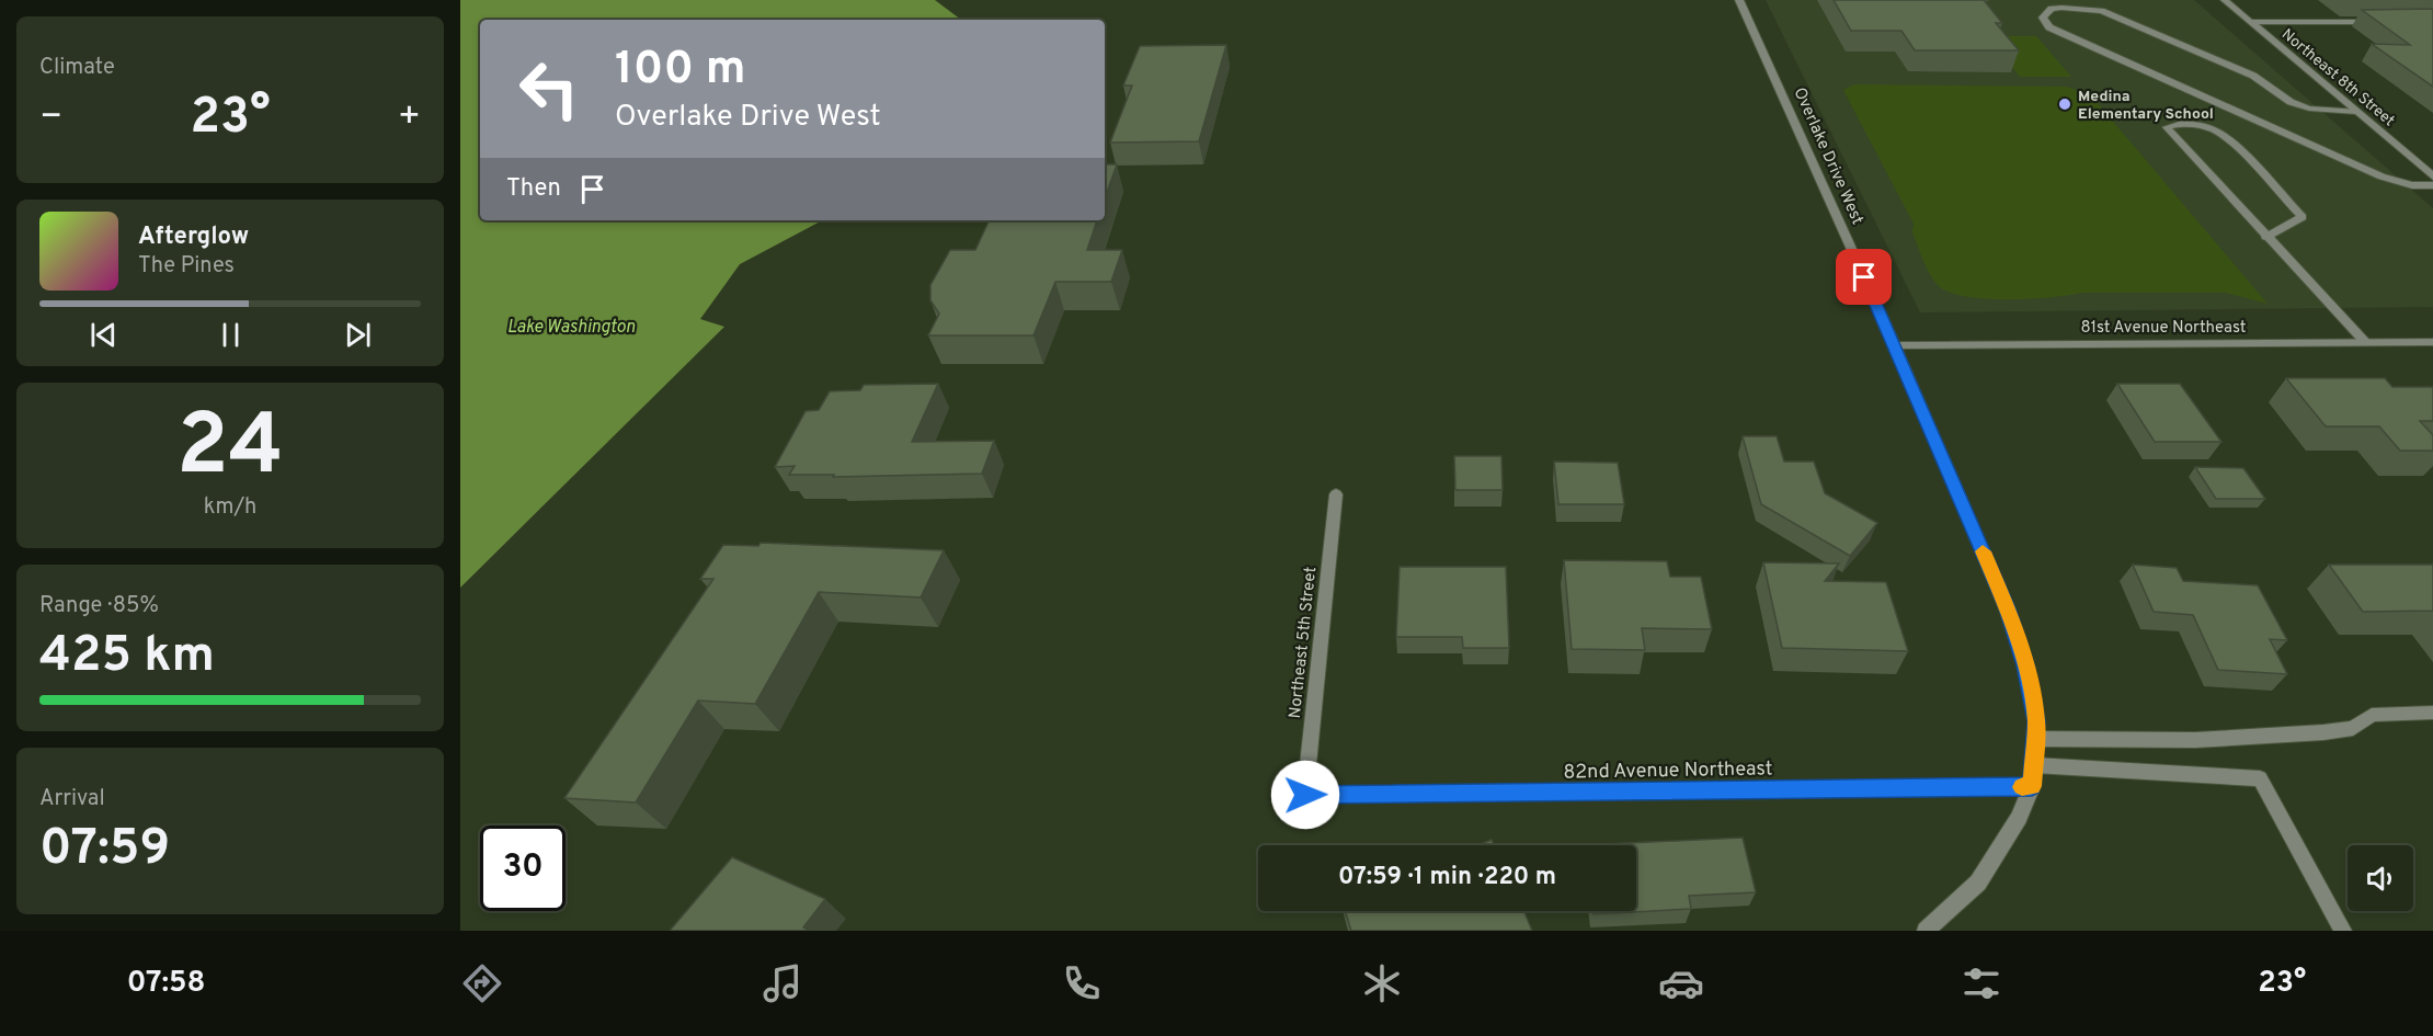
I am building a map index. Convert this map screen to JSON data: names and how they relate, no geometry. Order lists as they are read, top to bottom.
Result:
{
  "streets": {
    "street": [
      "Northeast 8th Street",
      "Overlake Drive West",
      "81st Avenue Northeast",
      "Northeast 5th Street",
      "82nd Avenue Northeast"
    ]
  },
  "crossings": [
    ["Overlake Drive West", "81st Avenue Northeast"],
    ["Overlake Drive West", "82nd Avenue Northeast"],
    ["Northeast 5th Street", "82nd Avenue Northeast"]
  ],
  "water": ["Lake Washington"],
  "places": ["Medina Elementary School"],
  "page": {
    "tile": [
      "Climate",
      ["24", "km/h"],
      ["Range · 85%", "425 km"],
      ["Arrival", "07:59"]
    ],
    "turn": ["100 m", "Overlake Drive West"],
    "heat": ["−", "23°", "+"],
    "then": "Then",
    "song": ["Afterglow", "The Pines"],
    "limit": "30",
    "trip": "07:59 · 1 min · 220 m",
    "tabs": ["07:58", "23°"]
  }
}
